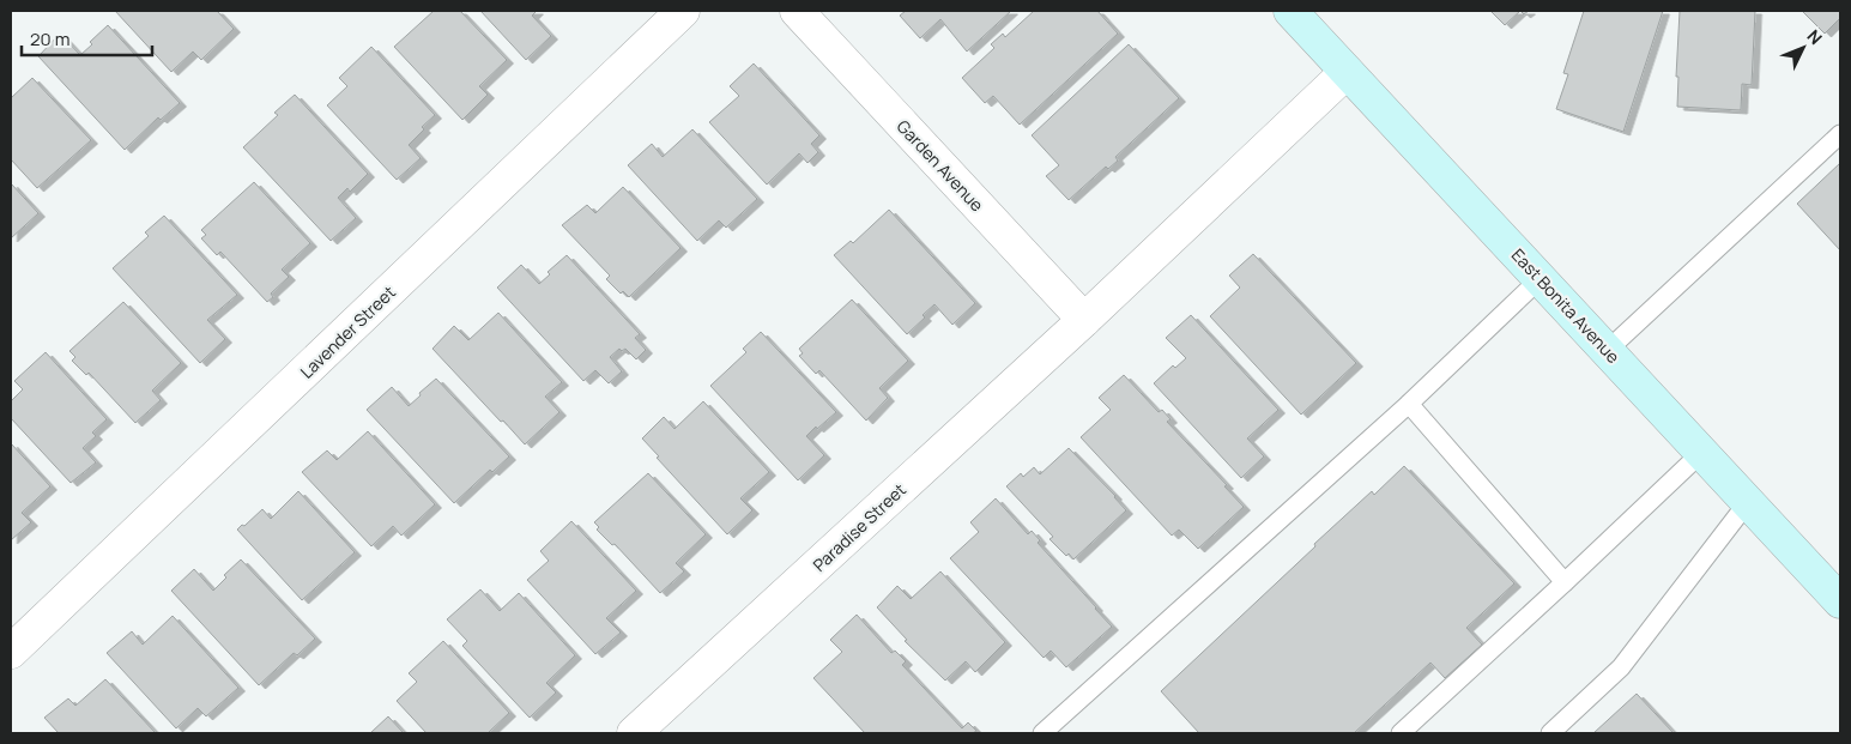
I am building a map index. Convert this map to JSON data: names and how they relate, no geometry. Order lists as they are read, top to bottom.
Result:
{
  "streets": {
    "main road": ["East Bonita Avenue"],
    "street": ["Garden Avenue", "Lavender Street", "Paradise Street"]
  },
  "crossings": [
    ["Garden Avenue", "Paradise Street"],
    ["East Bonita Avenue", "Paradise Street"]
  ],
  "scale_bar": "20 m",
  "north": "top right"
}
